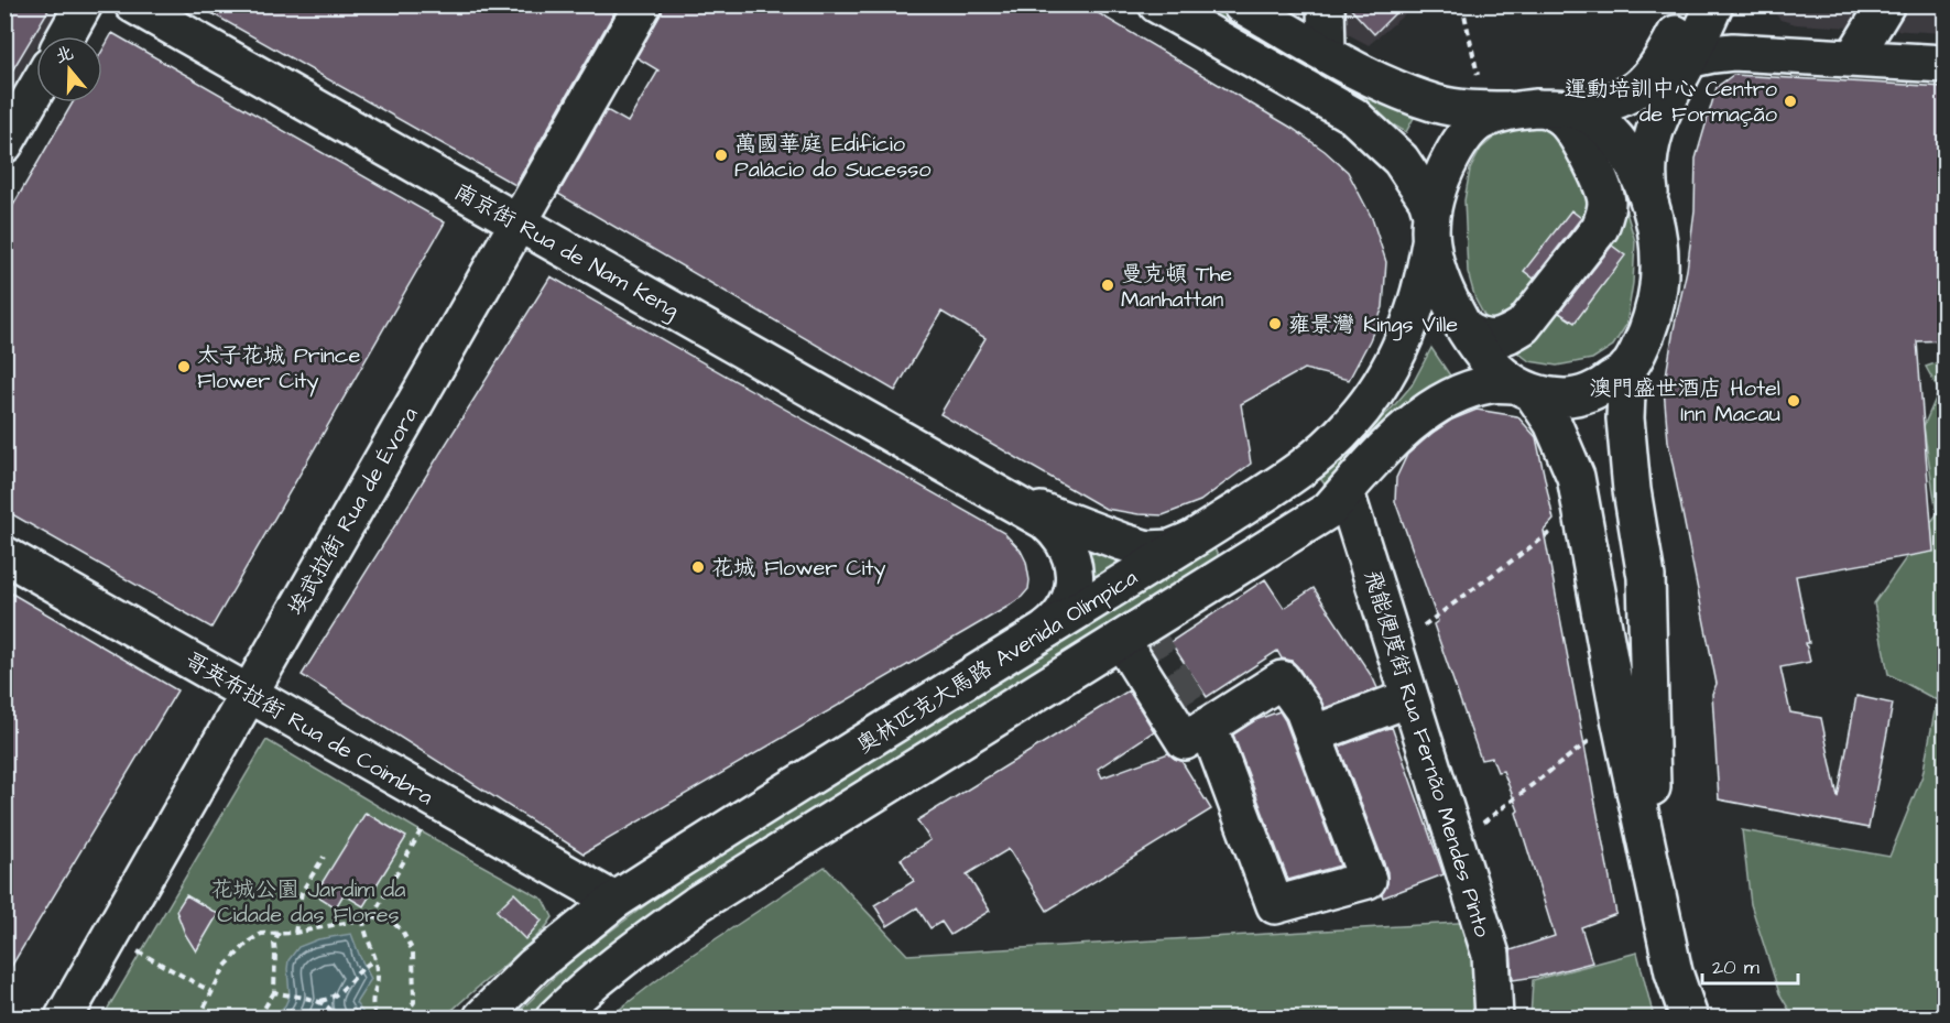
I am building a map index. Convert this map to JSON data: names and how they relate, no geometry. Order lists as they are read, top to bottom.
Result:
{
  "streets": {
    "main road": [
      "南京街 Rua de Nam Keng",
      "埃武拉街 Rua de Évora",
      "奧林匹克大馬路 Avenida Olímpica",
      "哥英布拉街 Rua de Coimbra",
      "飛能便度街 Rua Fernão Mendes Pinto"
    ]
  },
  "crossings": [
    ["南京街 Rua de Nam Keng", "埃武拉街 Rua de Évora"],
    ["南京街 Rua de Nam Keng", "奧林匹克大馬路 Avenida Olímpica"],
    ["埃武拉街 Rua de Évora", "哥英布拉街 Rua de Coimbra"],
    ["奧林匹克大馬路 Avenida Olímpica", "哥英布拉街 Rua de Coimbra"]
  ],
  "parks": ["花城公園 Jardim da Cidade das Flores"],
  "places": [
    "運動培訓中心 Centro de Formação",
    "萬國華庭 Edifício Palácio do Sucesso",
    "曼克頓 The Manhattan",
    "雍景灣 Kings Ville",
    "太子花城 Prince Flower City",
    "澳門盛世酒店 Hotel Inn Macau",
    "花城 Flower City"
  ],
  "scale_bar": "20 m",
  "north": "top"
}
